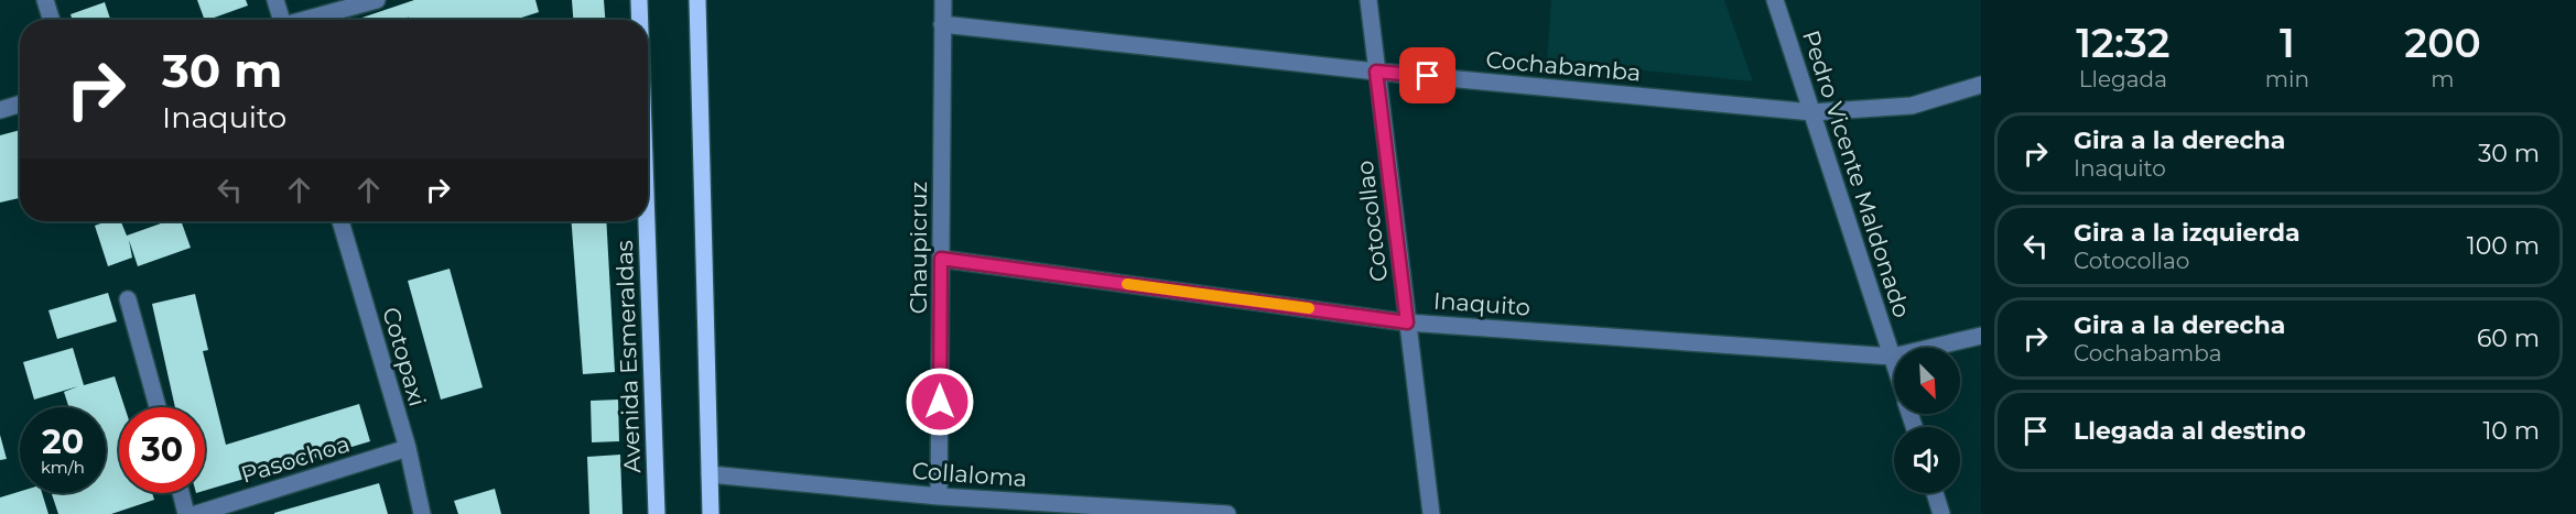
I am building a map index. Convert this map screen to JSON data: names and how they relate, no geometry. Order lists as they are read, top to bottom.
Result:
{
  "streets": {
    "main road": ["Avenida Esmeraldas"],
    "street": [
      "Cochabamba",
      "Pedro Vicente Maldonado",
      "Cotocollao",
      "Chaupicruz",
      "Inaquito",
      "Cotopaxi",
      "Pasochoa",
      "Collaloma"
    ]
  },
  "crossings": [
    ["Cochabamba", "Pedro Vicente Maldonado"],
    ["Cochabamba", "Cotocollao"],
    ["Cochabamba", "Chaupicruz"],
    ["Pedro Vicente Maldonado", "Inaquito"],
    ["Cotocollao", "Inaquito"],
    ["Chaupicruz", "Inaquito"],
    ["Chaupicruz", "Collaloma"],
    ["Cotopaxi", "Pasochoa"]
  ],
  "north": "bottom right",
  "page": {
    "eta": [
      "12:32",
      "Llegada",
      "1",
      "min",
      "200",
      "m"
    ],
    "turn": ["30 m", "Inaquito"],
    "list": [
      {
        "name": "Gira a la derecha",
        "note": "Inaquito",
        "value": "30 m"
      },
      {
        "name": "Gira a la izquierda",
        "note": "Cotocollao",
        "value": "100 m"
      },
      {
        "name": "Gira a la derecha",
        "note": "Cochabamba",
        "value": "60 m"
      },
      {
        "name": "Llegada al destino",
        "value": "10 m"
      }
    ],
    "speed": "20 km/h",
    "limit": "30"
  }
}
